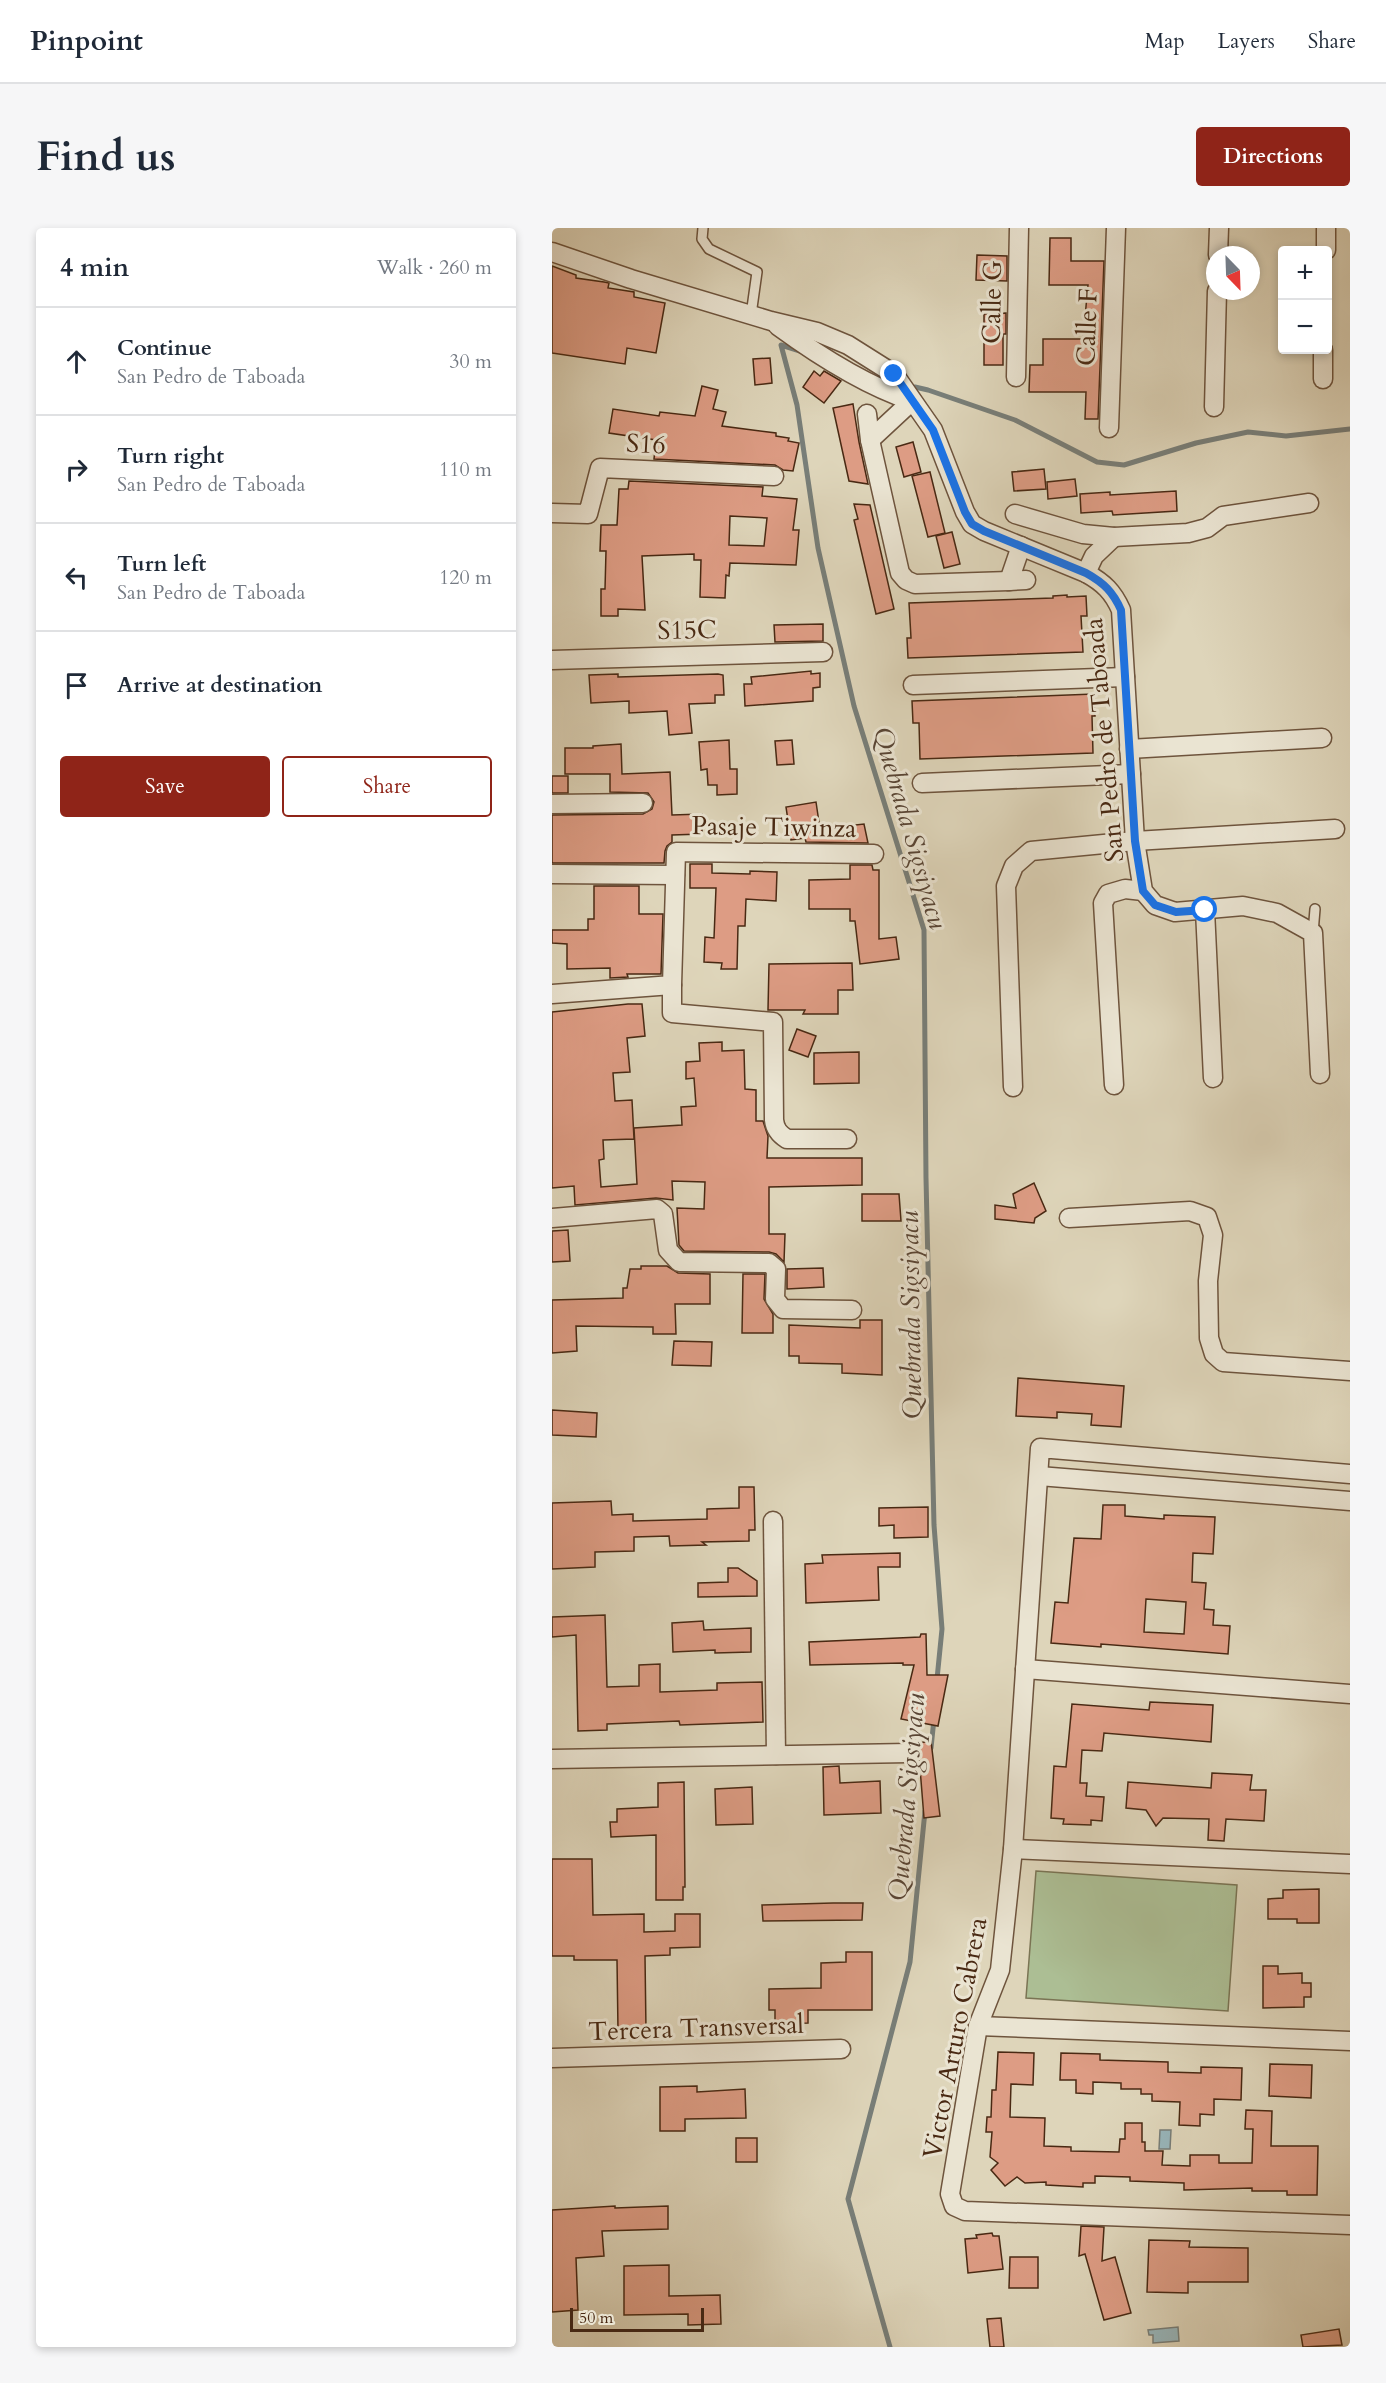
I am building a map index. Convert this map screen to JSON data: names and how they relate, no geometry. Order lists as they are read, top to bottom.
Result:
{
  "streets": {
    "street": [
      "Calle G",
      "Calle F",
      "S16",
      "S15C",
      "San Pedro de Taboada",
      "Pasaje Tiwinza",
      "Tercera Transversal",
      "Victor Arturo Cabrera"
    ]
  },
  "water": ["Quebrada Sigsiyacu"],
  "scale_bar": "50 m",
  "north": "bottom right",
  "page": {
    "header": "Pinpoint",
    "nav": ["Map", "Layers", "Share"],
    "buttons": [
      "Directions",
      ["Save", "Share"]
    ],
    "title": "Find us",
    "heading": ["4 min", "Walk · 260 m"],
    "map_buttons": ["+", "−"],
    "list": [
      ["Continue", "San Pedro de Taboada", "30 m"],
      ["Turn right", "San Pedro de Taboada", "110 m"],
      ["Turn left", "San Pedro de Taboada", "120 m"],
      "Arrive at destination"
    ],
    "scale": "50 m"
  }
}
